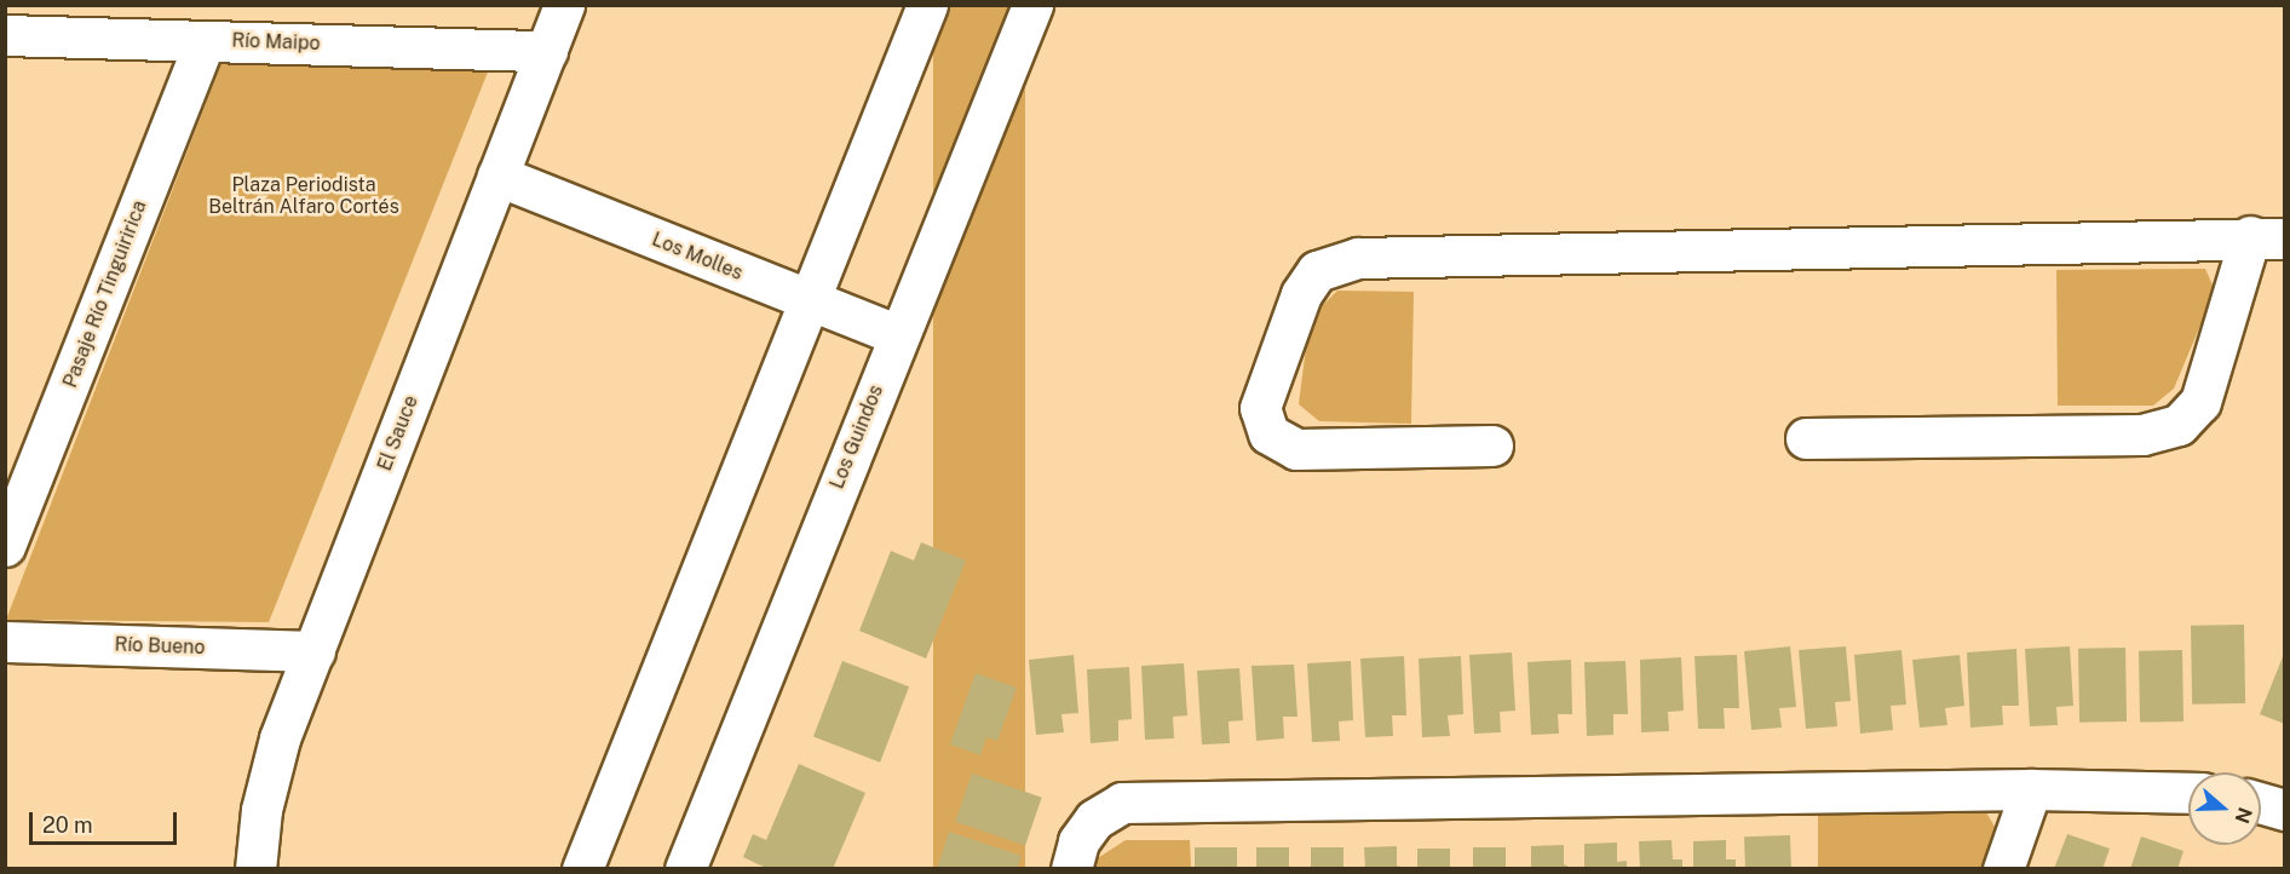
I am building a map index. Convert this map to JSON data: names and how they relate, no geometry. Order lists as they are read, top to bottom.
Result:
{
  "streets": {
    "street": [
      "Río Maipo",
      "Los Molles",
      "Pasaje Río Tinguiririca",
      "El Sauce",
      "Los Guindos",
      "Río Bueno"
    ]
  },
  "crossings": [
    ["Río Maipo", "Pasaje Río Tinguiririca"],
    ["Río Maipo", "El Sauce"],
    ["Los Molles", "El Sauce"],
    ["Los Molles", "Los Guindos"],
    ["El Sauce", "Río Bueno"]
  ],
  "parks": ["Plaza Periodista Beltrán Alfaro Cortés"],
  "scale_bar": "20 m",
  "north": "right"
}
